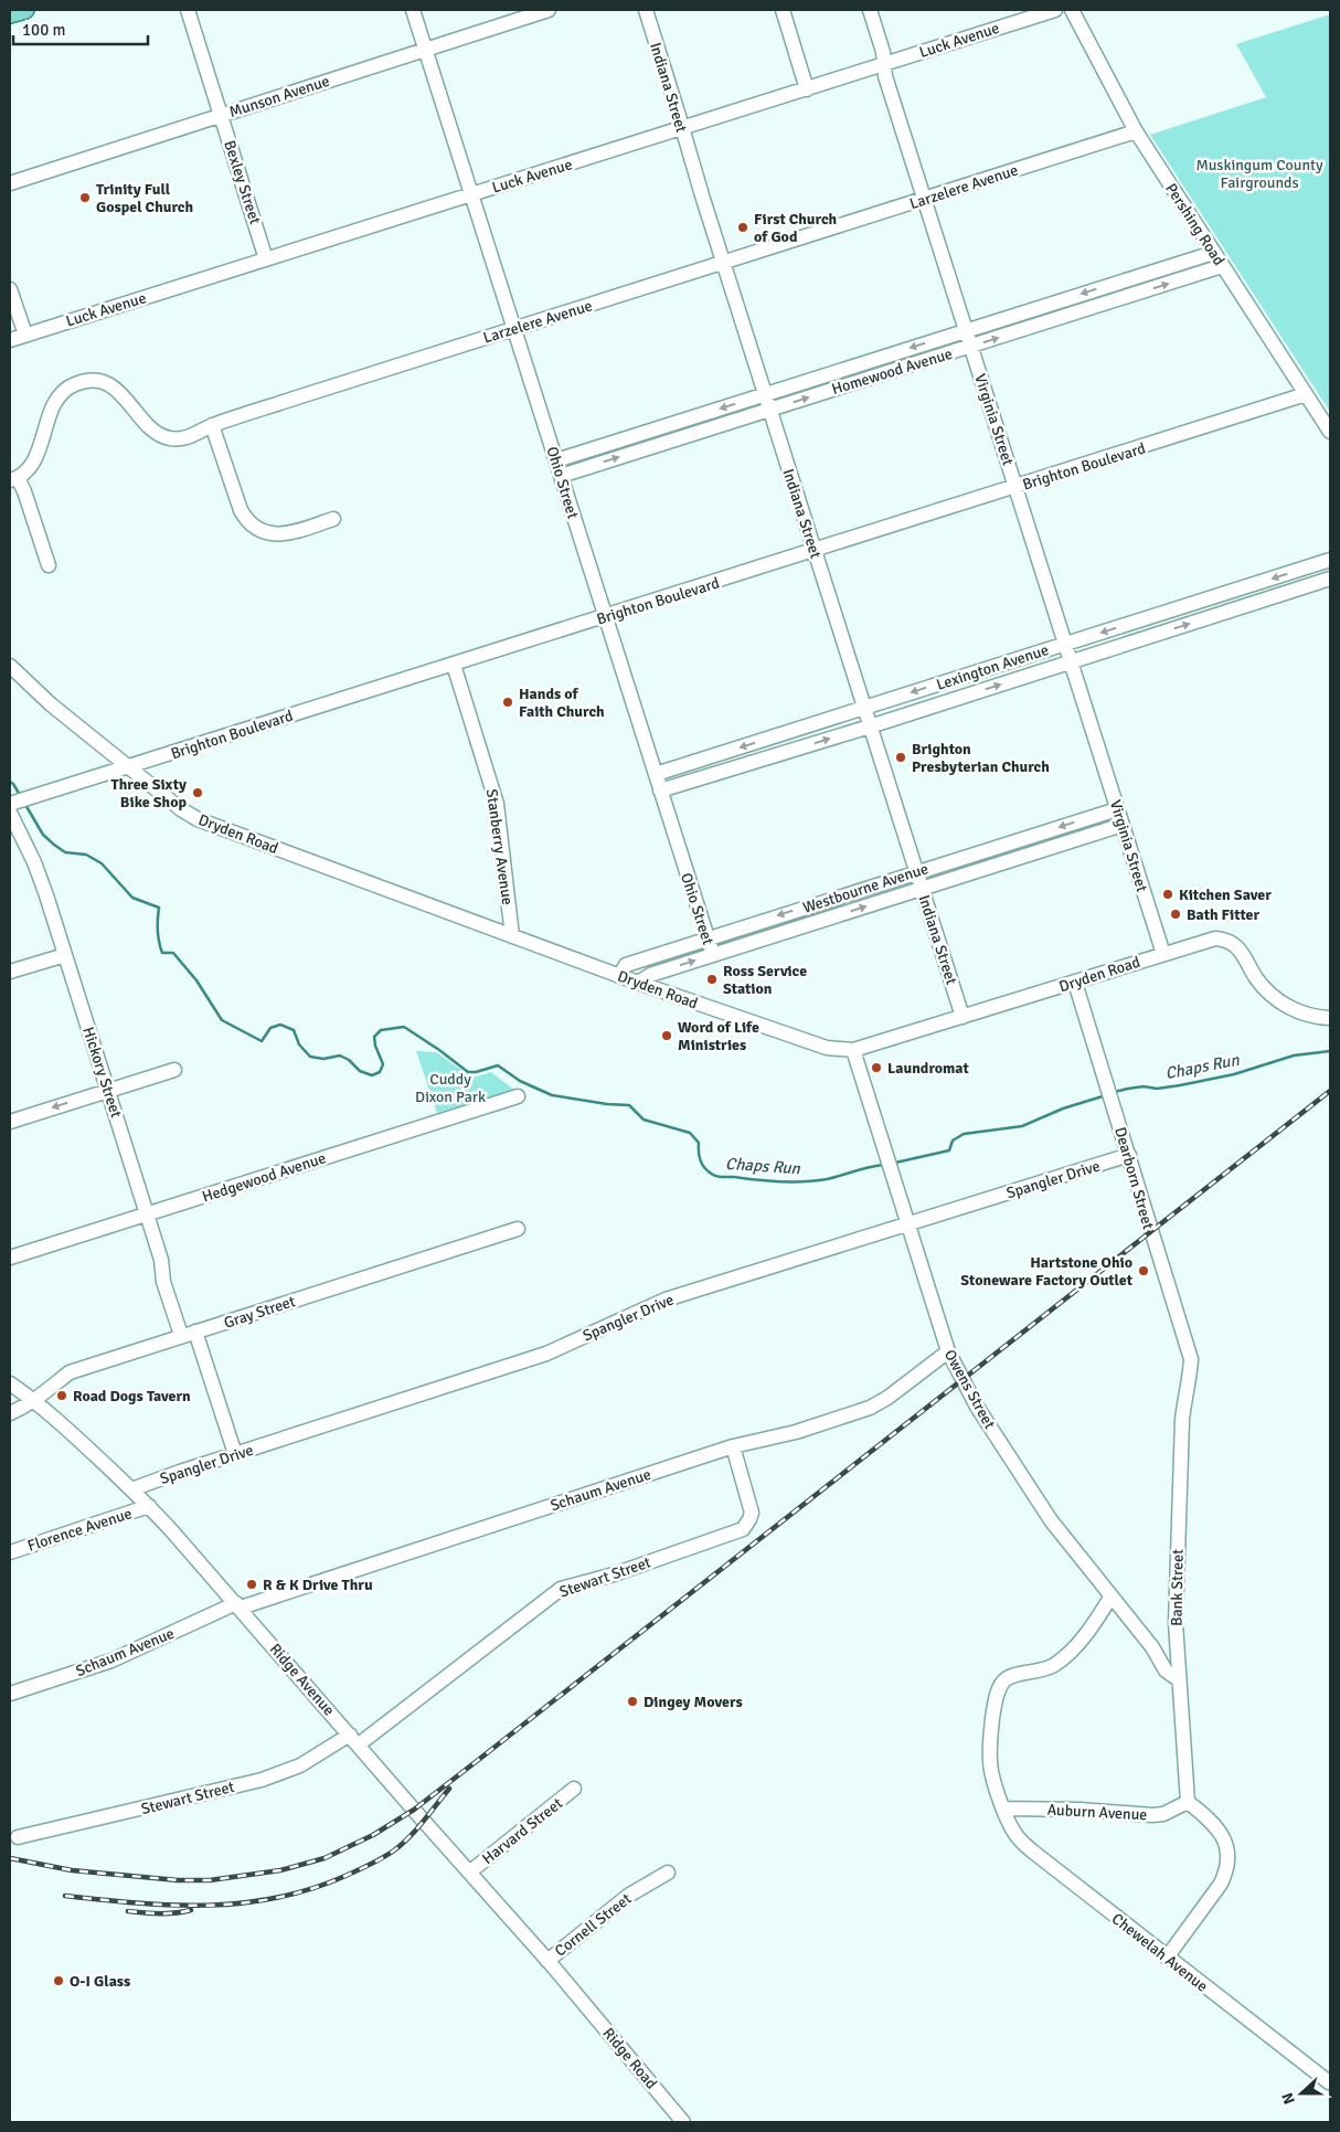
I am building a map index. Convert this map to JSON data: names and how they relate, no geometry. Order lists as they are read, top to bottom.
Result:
{
  "streets": {
    "street": [
      "Luck Avenue",
      "Indiana Street",
      "Munson Avenue",
      "Bexley Street",
      "Larzelere Avenue",
      "Pershing Road",
      "Homewood Avenue",
      "Virginia Street",
      "Brighton Boulevard",
      "Ohio Street",
      "Lexington Avenue",
      "Dryden Road",
      "Stanberry Avenue",
      "Westbourne Avenue",
      "Hickory Street",
      "Hedgewood Avenue",
      "Dearborn Street",
      "Spangler Drive",
      "Gray Street",
      "Owens Street",
      "Schaum Avenue",
      "Florence Avenue",
      "Stewart Street",
      "Bank Street",
      "Ridge Avenue",
      "Auburn Avenue",
      "Harvard Street",
      "Cornell Street",
      "Chewelah Avenue",
      "Ridge Road"
    ]
  },
  "crossings": [
    ["Luck Avenue", "Indiana Street"],
    ["Luck Avenue", "Bexley Street"],
    ["Luck Avenue", "Virginia Street"],
    ["Luck Avenue", "Ohio Street"],
    ["Indiana Street", "Larzelere Avenue"],
    ["Indiana Street", "Homewood Avenue"],
    ["Indiana Street", "Brighton Boulevard"],
    ["Indiana Street", "Lexington Avenue"],
    ["Indiana Street", "Dryden Road"],
    ["Indiana Street", "Westbourne Avenue"],
    ["Munson Avenue", "Bexley Street"],
    ["Munson Avenue", "Ohio Street"],
    ["Larzelere Avenue", "Pershing Road"],
    ["Larzelere Avenue", "Virginia Street"],
    ["Larzelere Avenue", "Ohio Street"],
    ["Pershing Road", "Homewood Avenue"],
    ["Pershing Road", "Brighton Boulevard"],
    ["Homewood Avenue", "Virginia Street"],
    ["Homewood Avenue", "Ohio Street"],
    ["Virginia Street", "Brighton Boulevard"],
    ["Virginia Street", "Lexington Avenue"],
    ["Virginia Street", "Dryden Road"],
    ["Virginia Street", "Westbourne Avenue"],
    ["Brighton Boulevard", "Ohio Street"],
    ["Brighton Boulevard", "Dryden Road"],
    ["Brighton Boulevard", "Stanberry Avenue"],
    ["Brighton Boulevard", "Hickory Street"],
    ["Ohio Street", "Lexington Avenue"],
    ["Ohio Street", "Westbourne Avenue"],
    ["Dryden Road", "Stanberry Avenue"],
    ["Dryden Road", "Westbourne Avenue"],
    ["Dryden Road", "Dearborn Street"],
    ["Dryden Road", "Owens Street"],
    ["Hickory Street", "Hedgewood Avenue"],
    ["Hickory Street", "Gray Street"],
    ["Dearborn Street", "Spangler Drive"],
    ["Dearborn Street", "Bank Street"],
    ["Spangler Drive", "Owens Street"],
    ["Spangler Drive", "Ridge Avenue"],
    ["Gray Street", "Ridge Avenue"],
    ["Owens Street", "Schaum Avenue"],
    ["Owens Street", "Bank Street"],
    ["Owens Street", "Chewelah Avenue"],
    ["Schaum Avenue", "Stewart Street"],
    ["Schaum Avenue", "Ridge Avenue"],
    ["Florence Avenue", "Ridge Avenue"],
    ["Stewart Street", "Ridge Avenue"],
    ["Bank Street", "Auburn Avenue"],
    ["Ridge Avenue", "Harvard Street"],
    ["Ridge Avenue", "Cornell Street"],
    ["Ridge Avenue", "Ridge Road"],
    ["Auburn Avenue", "Chewelah Avenue"]
  ],
  "water": ["Chaps Run"],
  "parks": ["Muskingum County Fairgrounds", "Cuddy Dixon Park"],
  "places": [
    "Trinity Full Gospel Church",
    "First Church of God",
    "Hands of Faith Church",
    "Brighton Presbyterian Church",
    "Three Sixty Bike Shop",
    "Kitchen Saver",
    "Bath Fitter",
    "Ross Service Station",
    "Word of Life Ministries",
    "Laundromat",
    "Hartstone Ohio Stoneware Factory Outlet",
    "Road Dogs Tavern",
    "R & K Drive Thru",
    "Dingey Movers",
    "O-I Glass"
  ],
  "scale_bar": "100 m",
  "north": "left"
}
